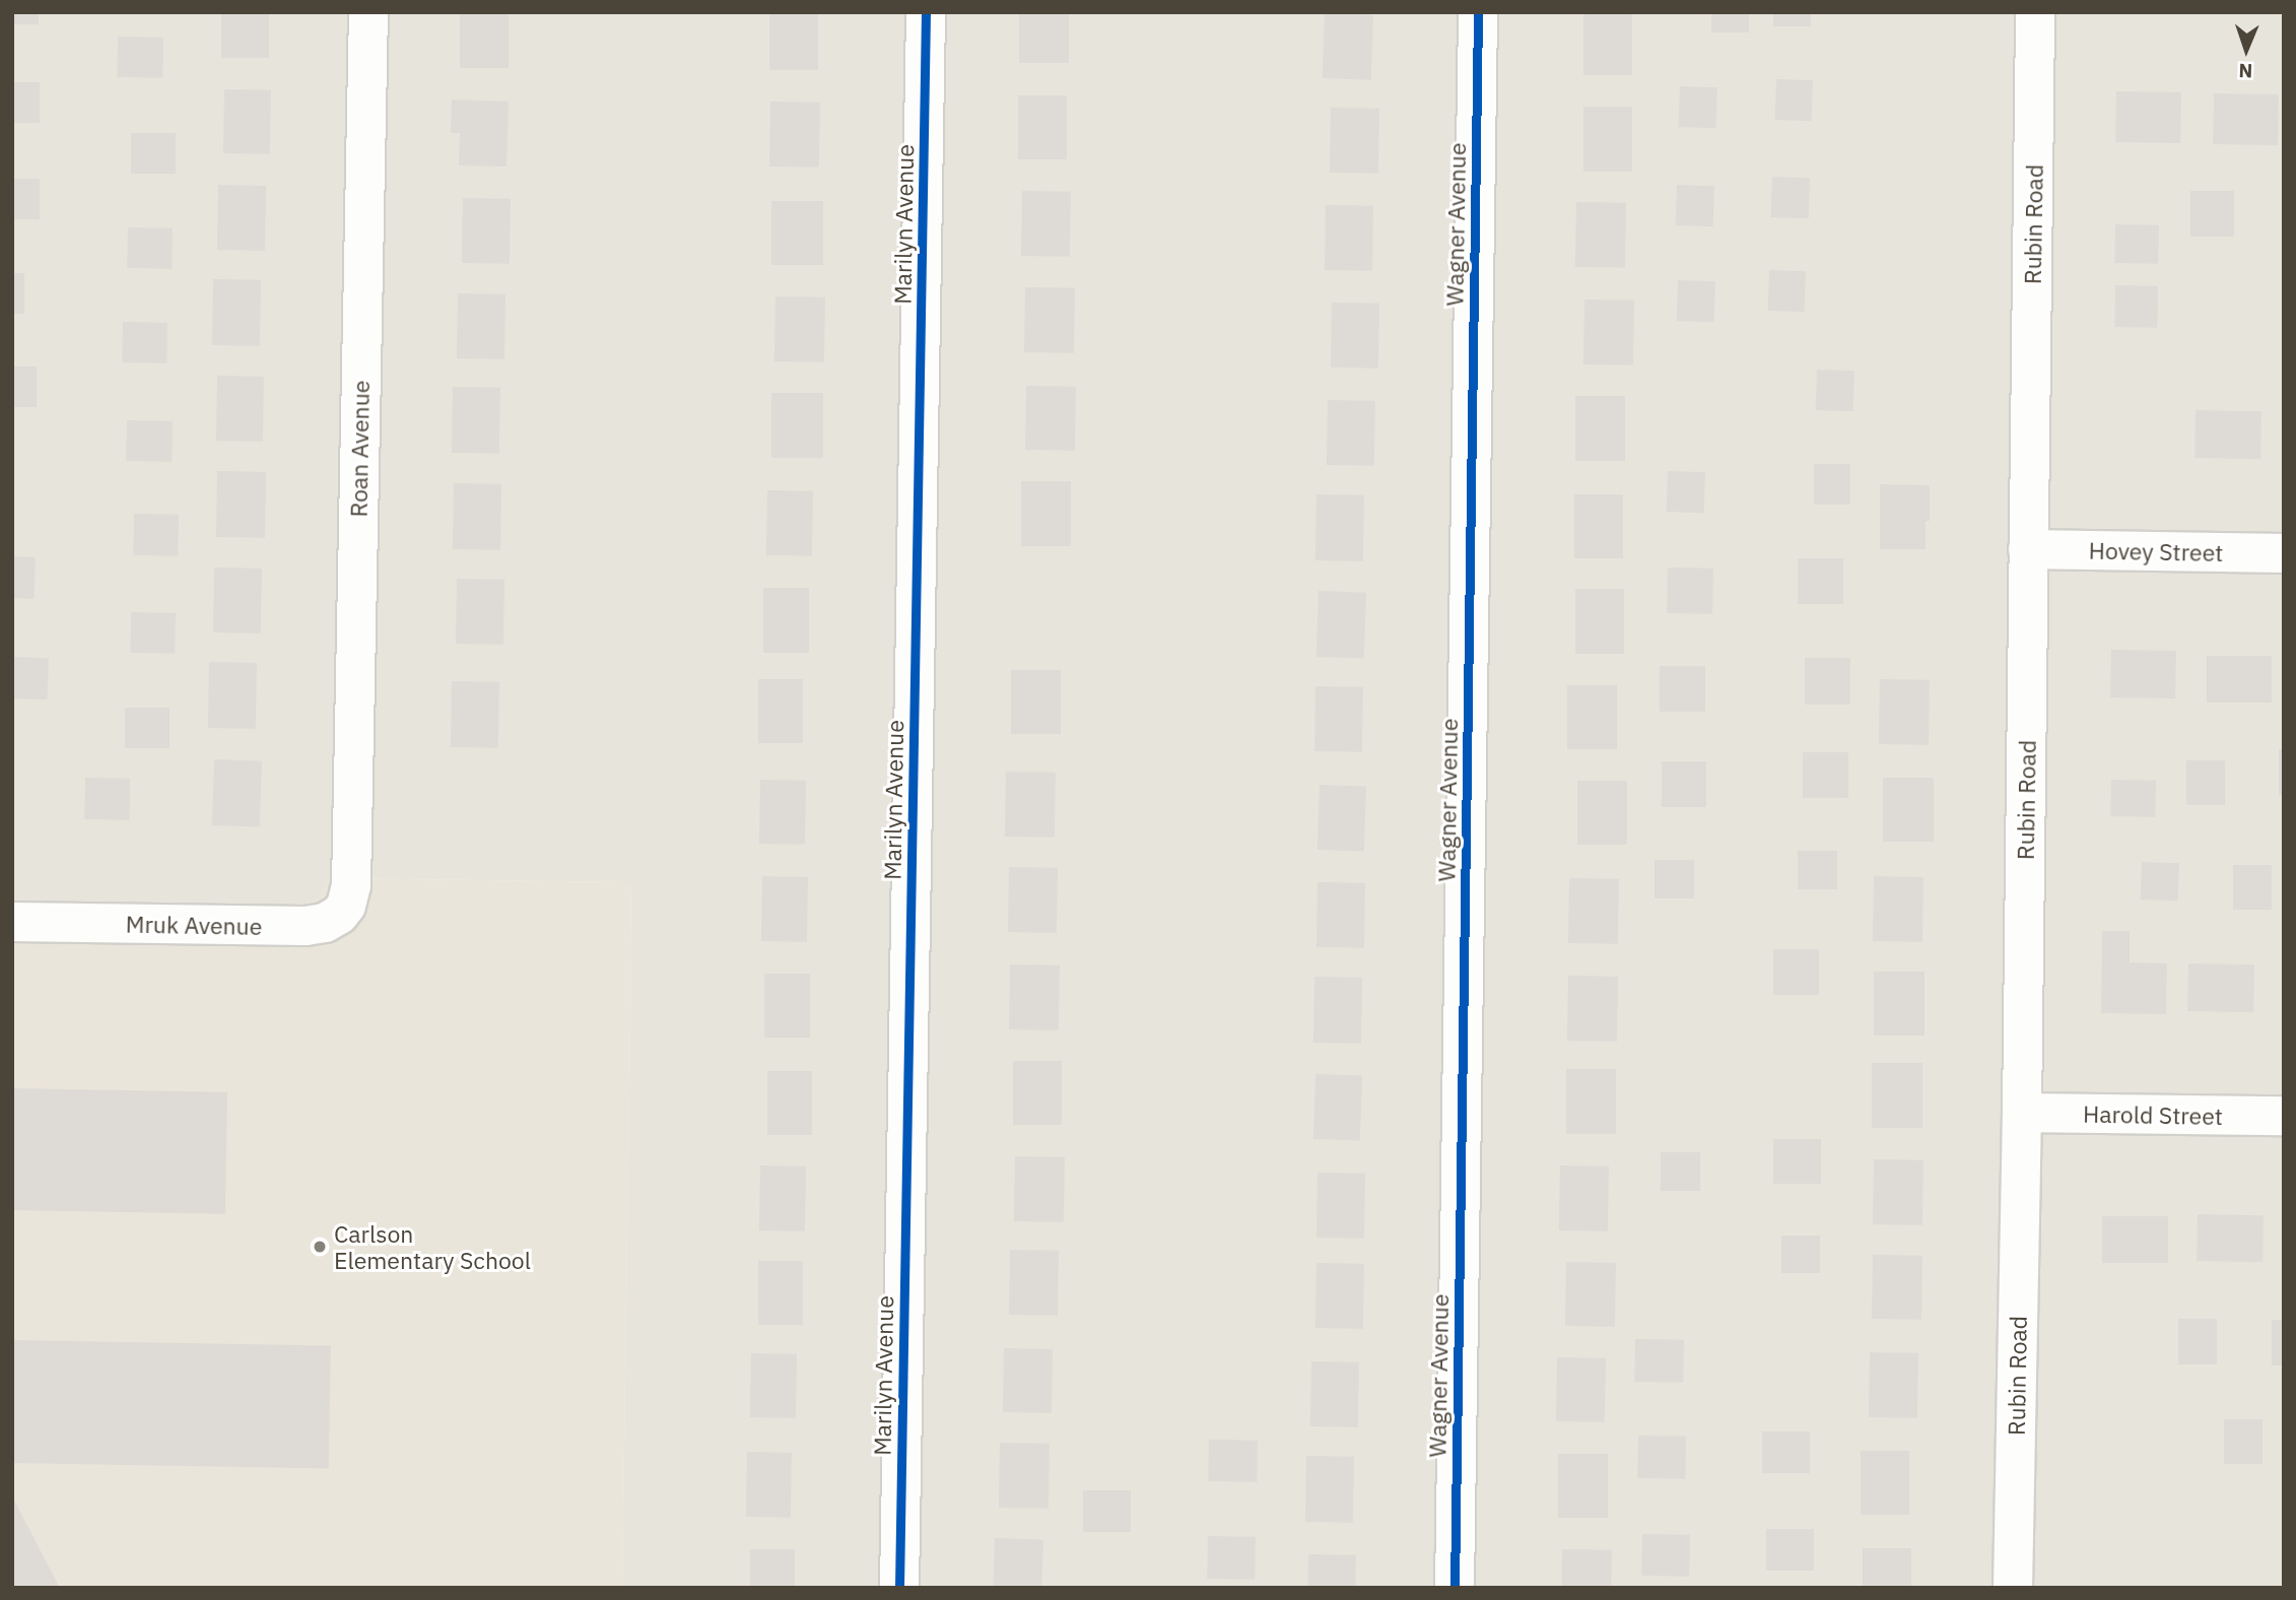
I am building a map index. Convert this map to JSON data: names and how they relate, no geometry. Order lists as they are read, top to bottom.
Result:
{
  "streets": {
    "street": [
      "Marilyn Avenue",
      "Wagner Avenue",
      "Rubin Road",
      "Roan Avenue",
      "Hovey Street",
      "Mruk Avenue",
      "Harold Street"
    ]
  },
  "crossings": [
    ["Rubin Road", "Hovey Street"],
    ["Rubin Road", "Harold Street"],
    ["Roan Avenue", "Mruk Avenue"]
  ],
  "places": ["Carlson Elementary School"],
  "north": "bottom"
}
